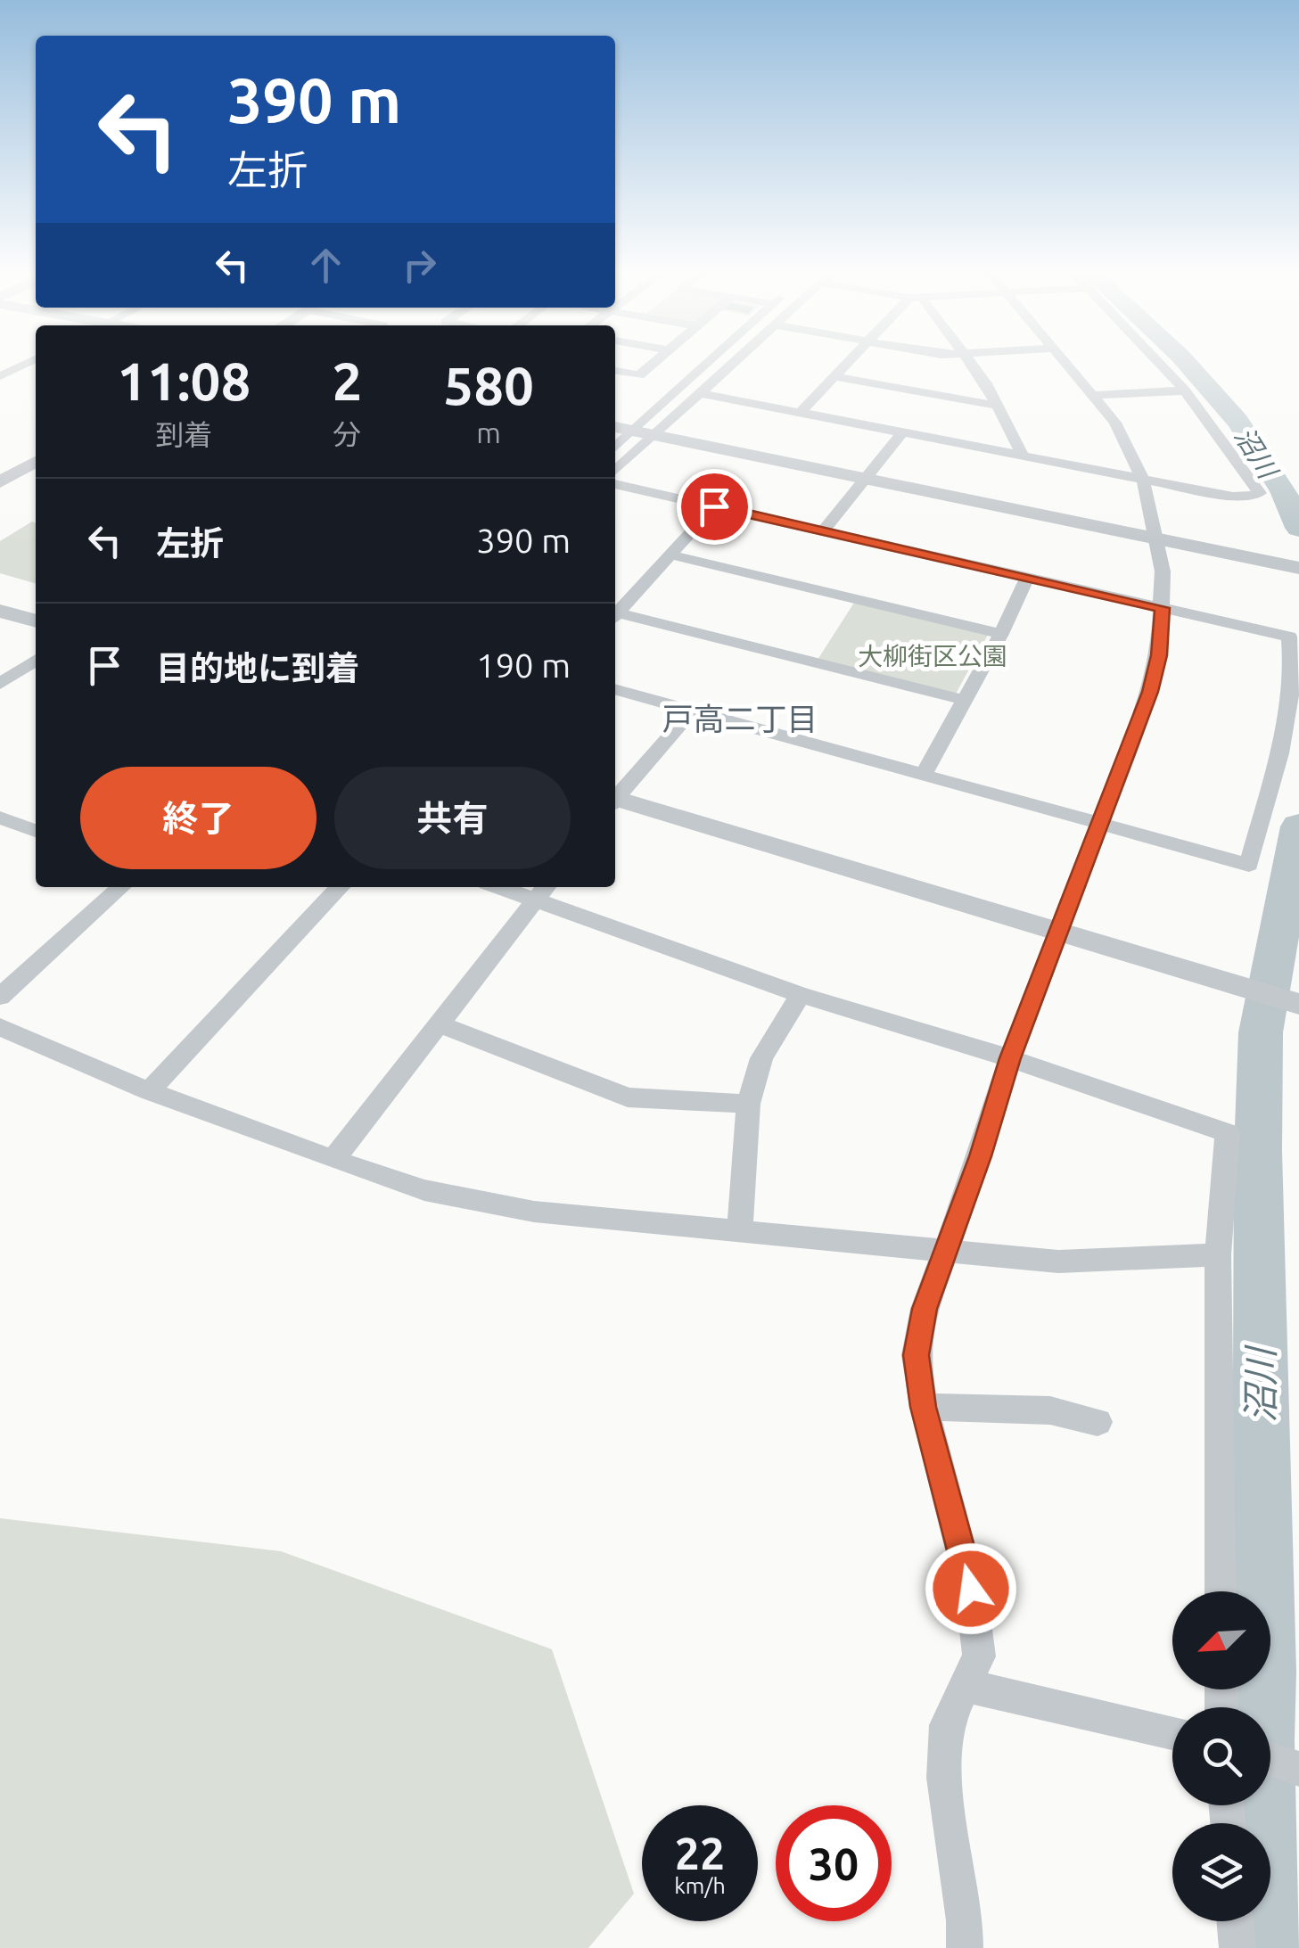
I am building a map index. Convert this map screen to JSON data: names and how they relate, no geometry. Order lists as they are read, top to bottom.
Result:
{
  "districts": ["戸高二丁目"],
  "water": ["沼川"],
  "parks": ["大柳街区公園"],
  "north": "bottom left",
  "page": {
    "turn": ["390 m", "左折"],
    "eta": [
      "11:08",
      "到着",
      "2",
      "分",
      "580",
      "m"
    ],
    "list": [
      {
        "name": "左折",
        "value": "390 m"
      },
      {
        "name": "目的地に到着",
        "value": "190 m"
      }
    ],
    "buttons": ["終了", "共有"],
    "speed": "22 km/h",
    "limit": "30"
  }
}
